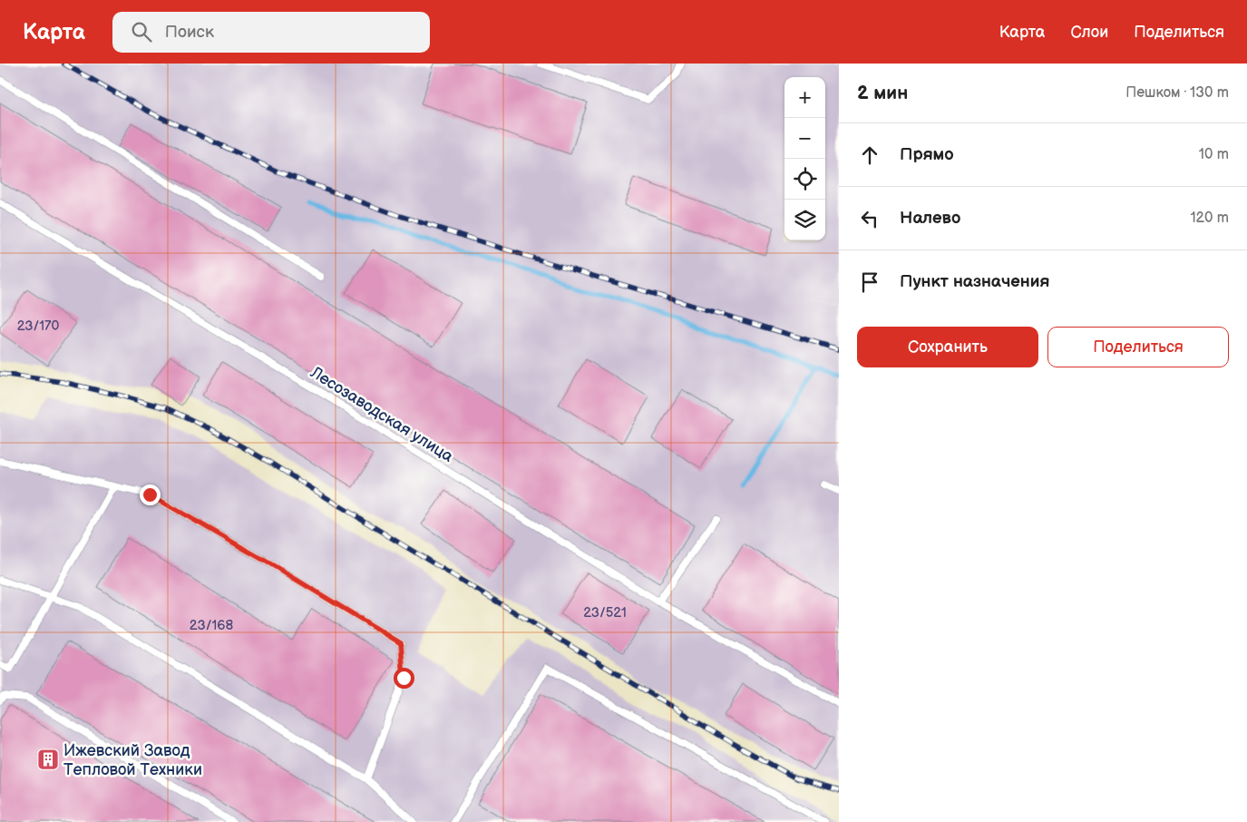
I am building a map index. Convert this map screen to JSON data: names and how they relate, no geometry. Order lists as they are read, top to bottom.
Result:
{
  "streets": {
    "lane": ["Лесозаводская улица"]
  },
  "places": {
    "building": ["Ижевский Завод Тепловой Техники"]
  },
  "house_numbers": ["23/170", "23/521", "23/168"],
  "page": {
    "header": "Карта",
    "search": "Поиск",
    "nav": ["Карта", "Слои", "Поделиться"],
    "heading": ["2 мин", "Пешком · 130 m"],
    "map_buttons": ["+", "−"],
    "list": [
      ["Прямо", "10 m"],
      ["Налево", "120 m"],
      "Пункт назначения"
    ],
    "buttons": ["Сохранить", "Поделиться"]
  }
}
